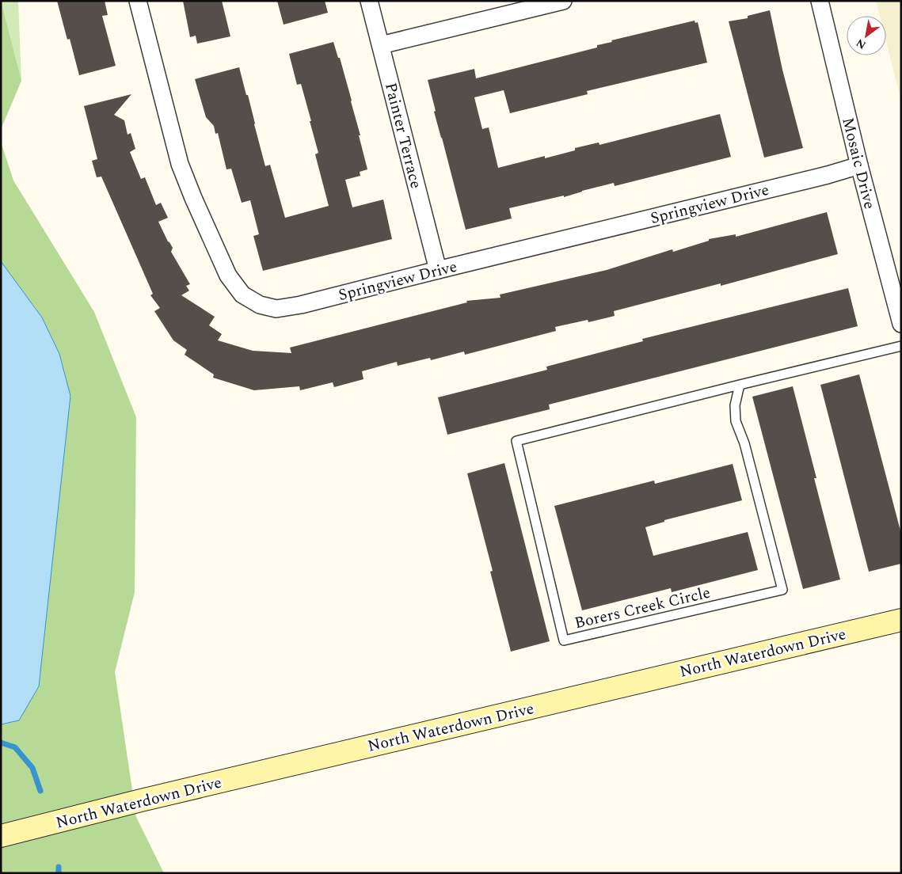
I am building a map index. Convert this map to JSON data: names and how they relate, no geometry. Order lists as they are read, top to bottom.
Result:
{
  "streets": {
    "main road": ["North Waterdown Drive"],
    "street": ["Painter Terrace", "Mosaic Drive", "Springview Drive"],
    "lane": ["Borers Creek Circle"]
  },
  "crossings": [
    ["Painter Terrace", "Springview Drive"],
    ["Mosaic Drive", "Springview Drive"]
  ],
  "north": "bottom left"
}
